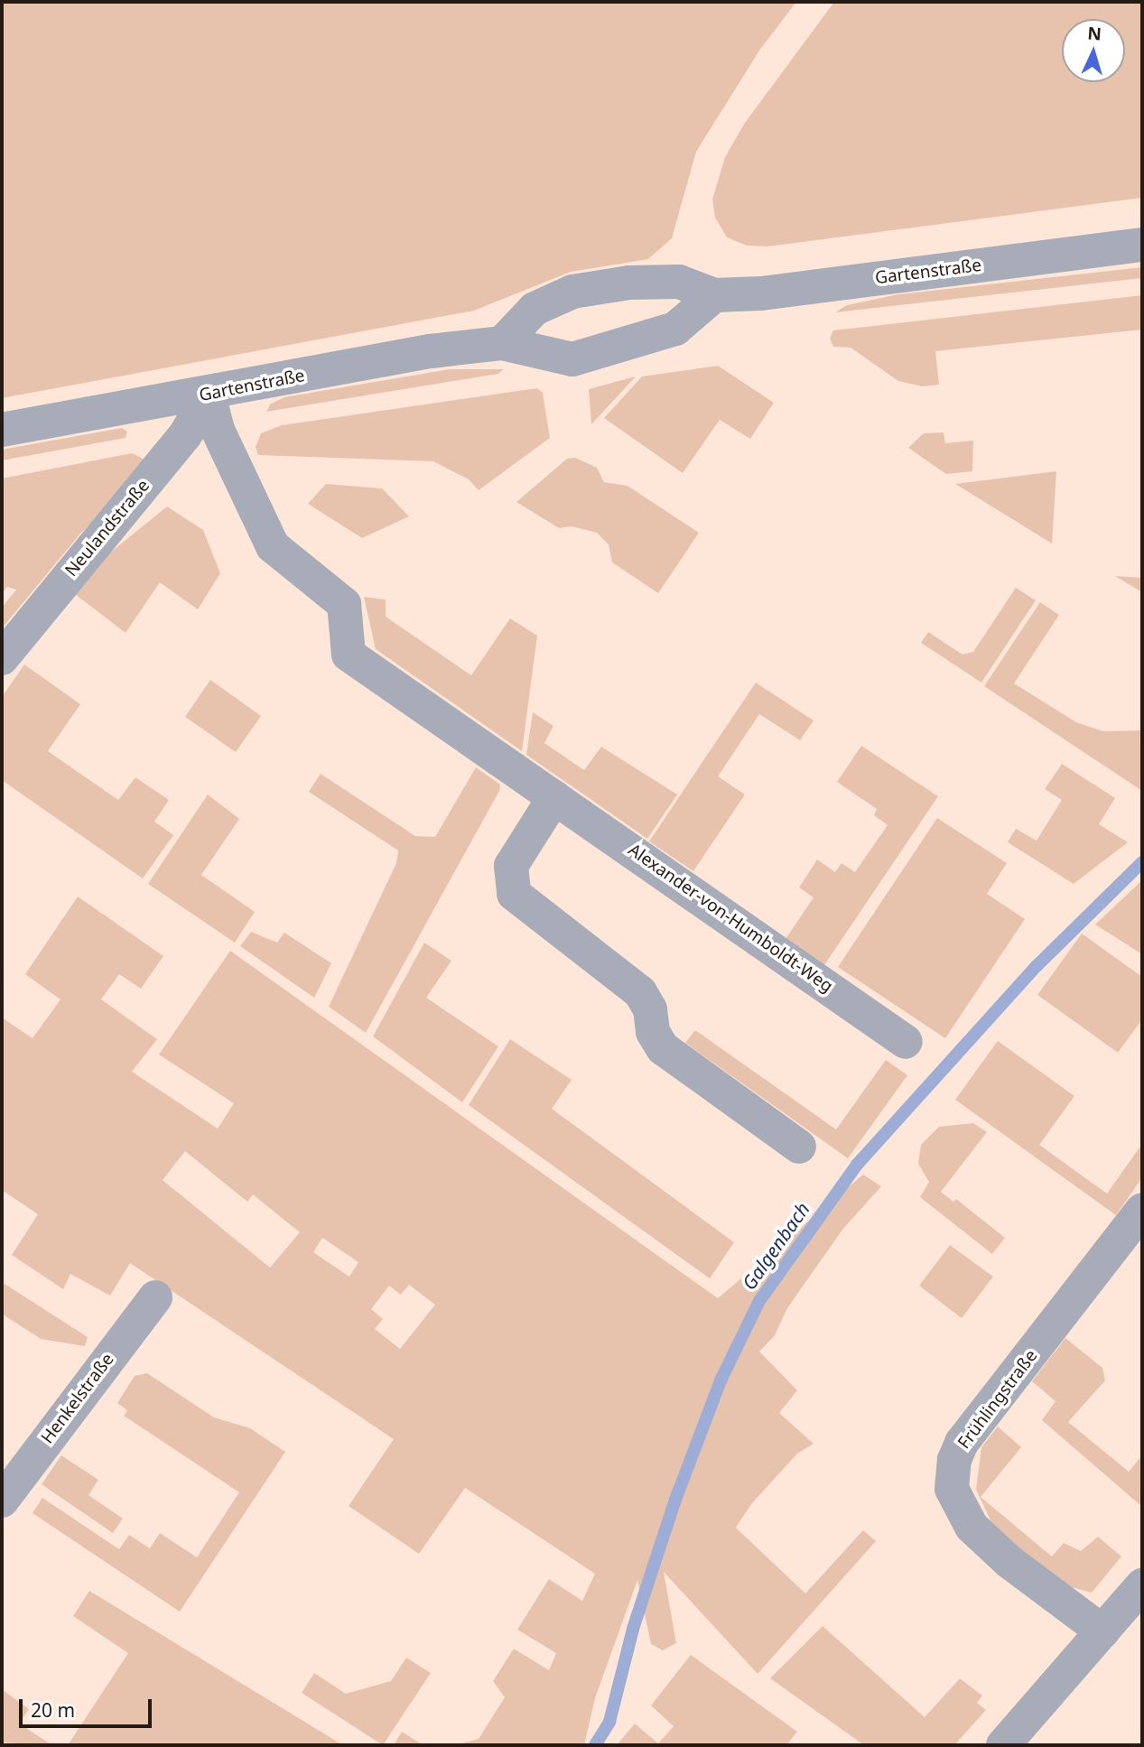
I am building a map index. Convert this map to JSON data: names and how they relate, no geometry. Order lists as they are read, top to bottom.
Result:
{
  "streets": {
    "street": [
      "Gartenstraße",
      "Neulandstraße",
      "Alexander-von-Humboldt-Weg",
      "Henkelstraße",
      "Frühlingstraße"
    ]
  },
  "crossings": [
    ["Gartenstraße", "Neulandstraße"],
    ["Gartenstraße", "Alexander-von-Humboldt-Weg"],
    ["Neulandstraße", "Alexander-von-Humboldt-Weg"]
  ],
  "water": ["Galgenbach"],
  "scale_bar": "20 m",
  "north": "top"
}
